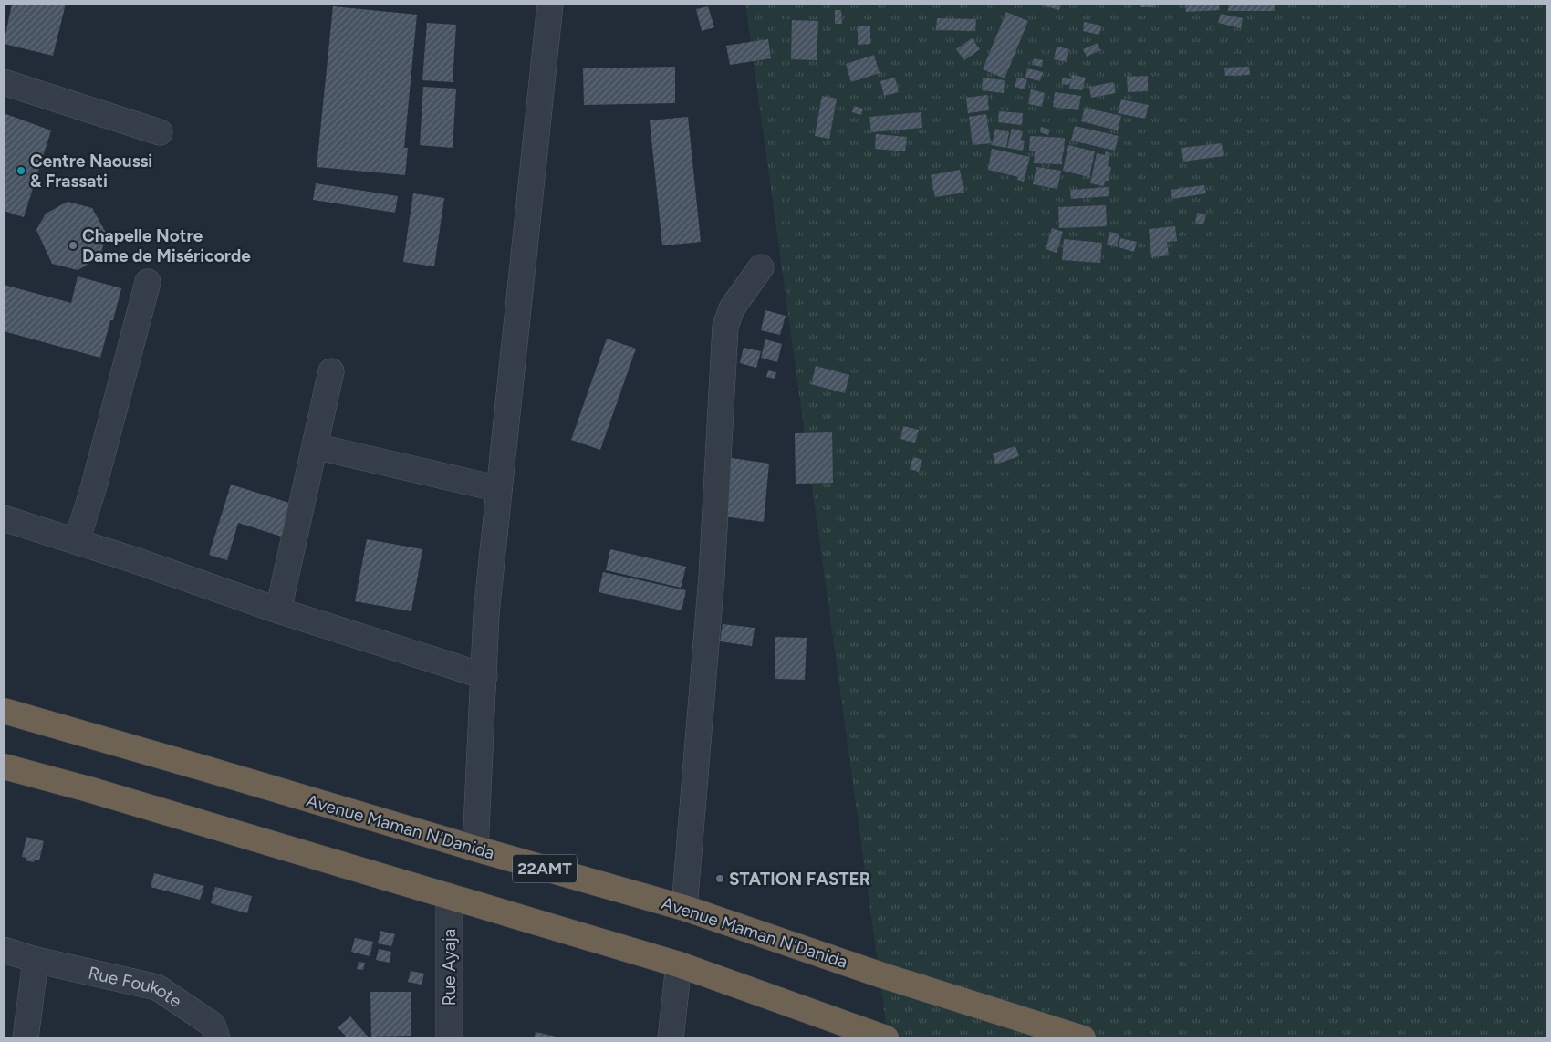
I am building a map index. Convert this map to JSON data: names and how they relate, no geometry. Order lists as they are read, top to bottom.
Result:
{
  "streets": {
    "highway": ["Avenue Maman N'Danida", "22AMT"],
    "street": ["Rue Ayaja", "Rue Foukote"]
  },
  "places": ["Centre Naoussi & Frassati", "Chapelle Notre Dame de Miséricorde", "STATION FASTER"]
}
